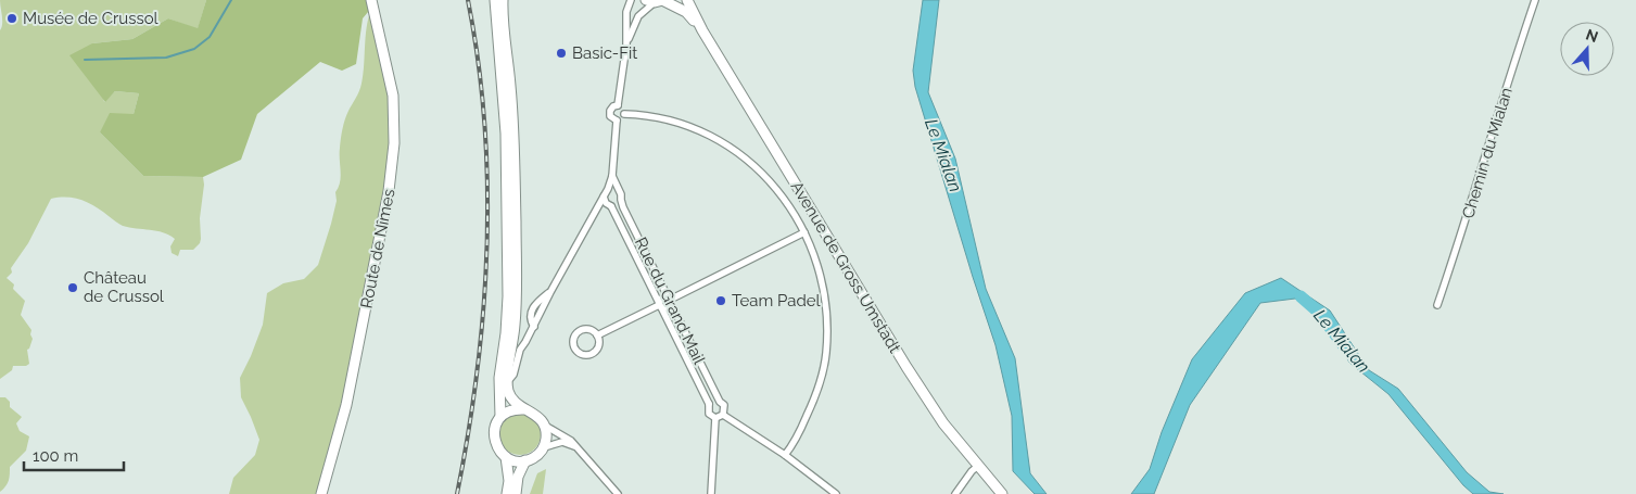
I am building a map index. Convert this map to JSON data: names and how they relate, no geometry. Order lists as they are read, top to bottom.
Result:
{
  "streets": {
    "main road": ["Route de Nîmes", "Avenue de Gross Umstadt"],
    "street": ["Chemin du Mialan", "Rue du Grand Mail"]
  },
  "water": ["Le Mialan"],
  "places": [
    "Musée de Crussol",
    "Basic-Fit",
    "Château de Crussol",
    "Team Padel"
  ],
  "scale_bar": "100 m",
  "north": "top"
}
